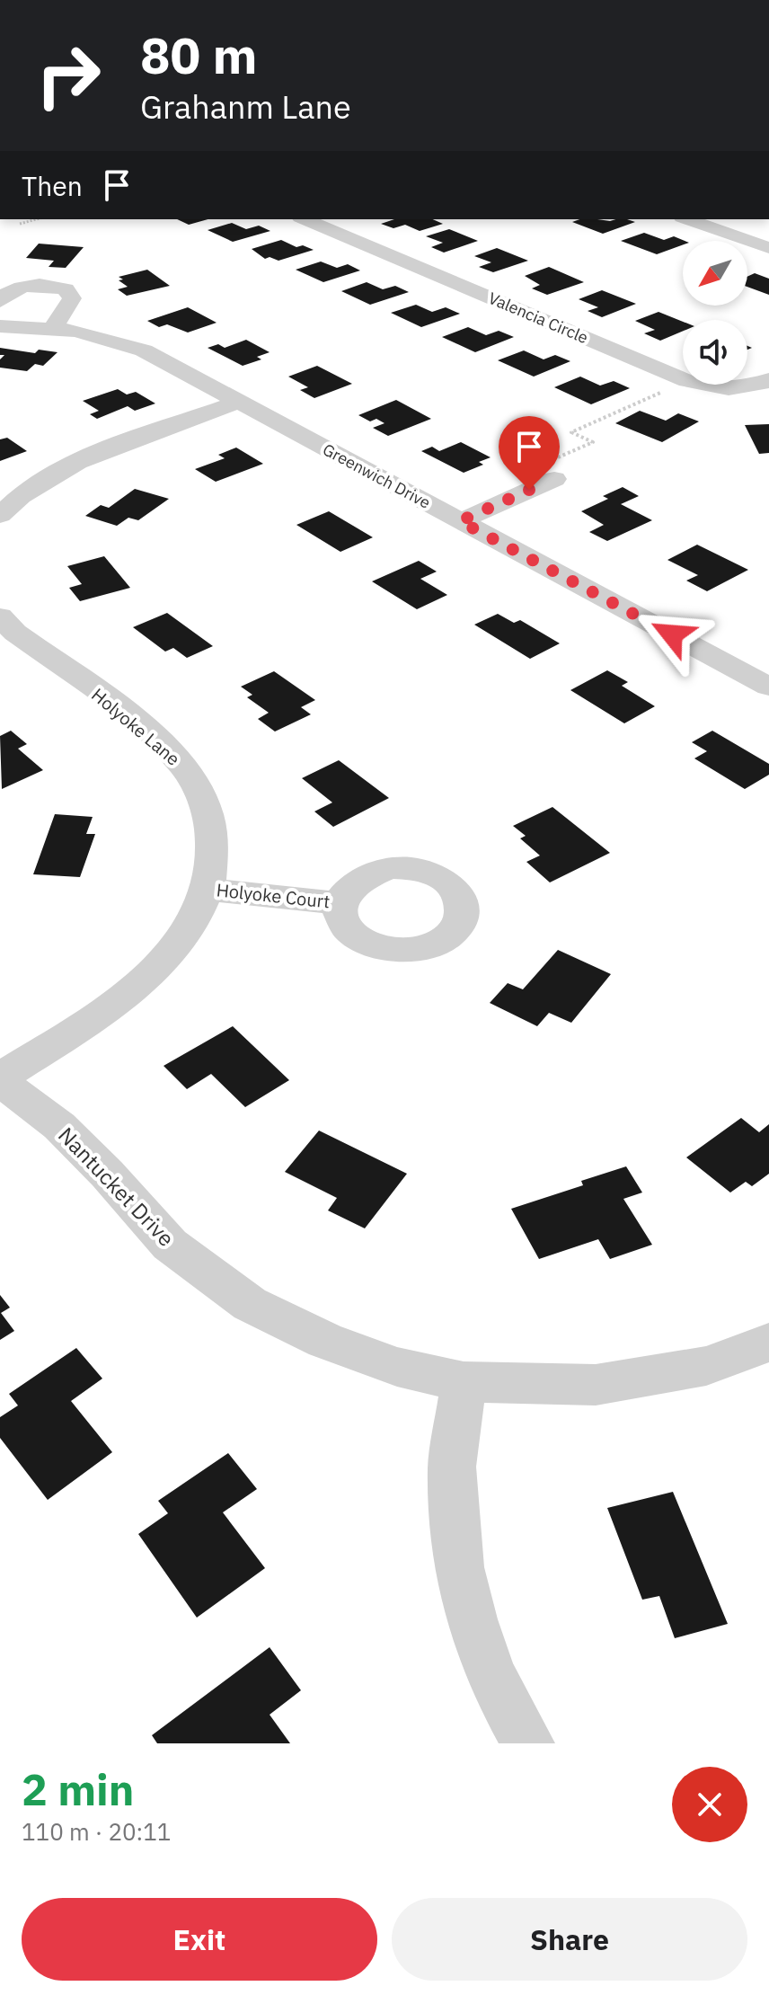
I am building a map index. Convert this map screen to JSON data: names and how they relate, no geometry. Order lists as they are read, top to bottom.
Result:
{
  "streets": {
    "street": [
      "Valencia Circle",
      "Greenwich Drive",
      "Holyoke Lane",
      "Holyoke Court",
      "Nantucket Drive"
    ]
  },
  "crossings": [
    ["Holyoke Lane", "Holyoke Court"],
    ["Holyoke Lane", "Nantucket Drive"]
  ],
  "north": "bottom left",
  "page": {
    "turn": ["80 m", "Grahanm Lane"],
    "then": "Then",
    "heading": ["2 min", "110 m · 20:11"],
    "buttons": ["Exit", "Share"]
  }
}
